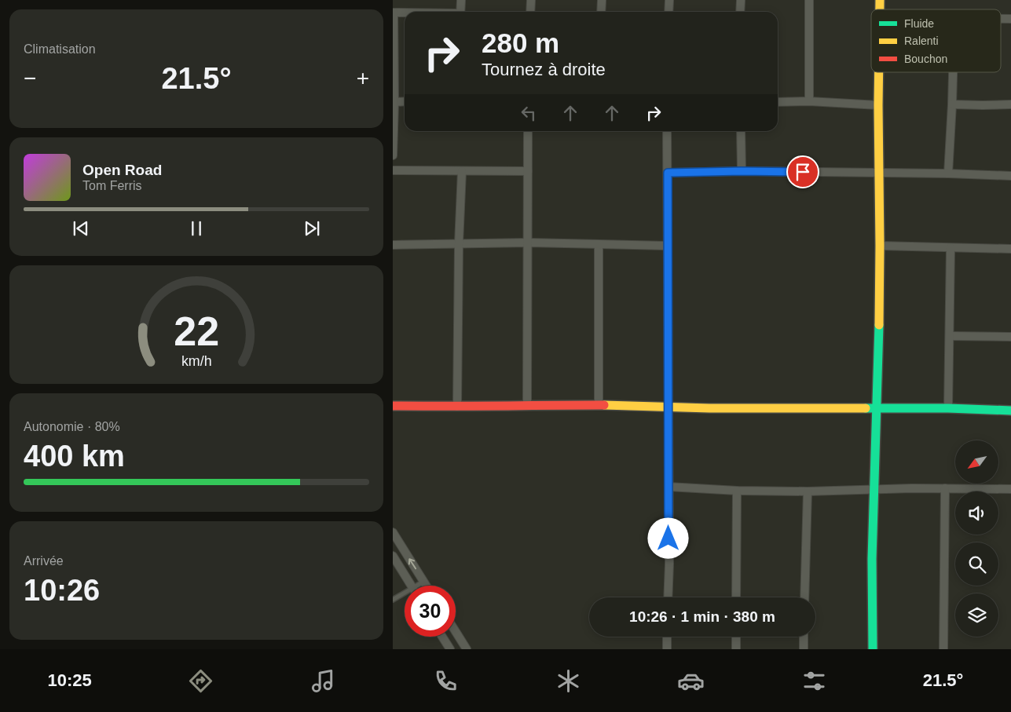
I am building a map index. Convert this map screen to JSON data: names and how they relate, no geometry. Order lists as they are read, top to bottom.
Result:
{
  "legend": ["Fluide", "Ralenti", "Bouchon"],
  "north": "bottom left",
  "page": {
    "tile": [
      "Climatisation",
      ["Autonomie · 80%", "400 km"],
      ["Arrivée", "10:26"]
    ],
    "turn": ["280 m", "Tournez à droite"],
    "heat": ["−", "21.5°", "+"],
    "song": ["Open Road", "Tom Ferris"],
    "limit": "30",
    "trip": "10:26 · 1 min · 380 m",
    "tabs": ["10:25", "21.5°"],
    "gauge": ["22", "km/h"]
  }
}
